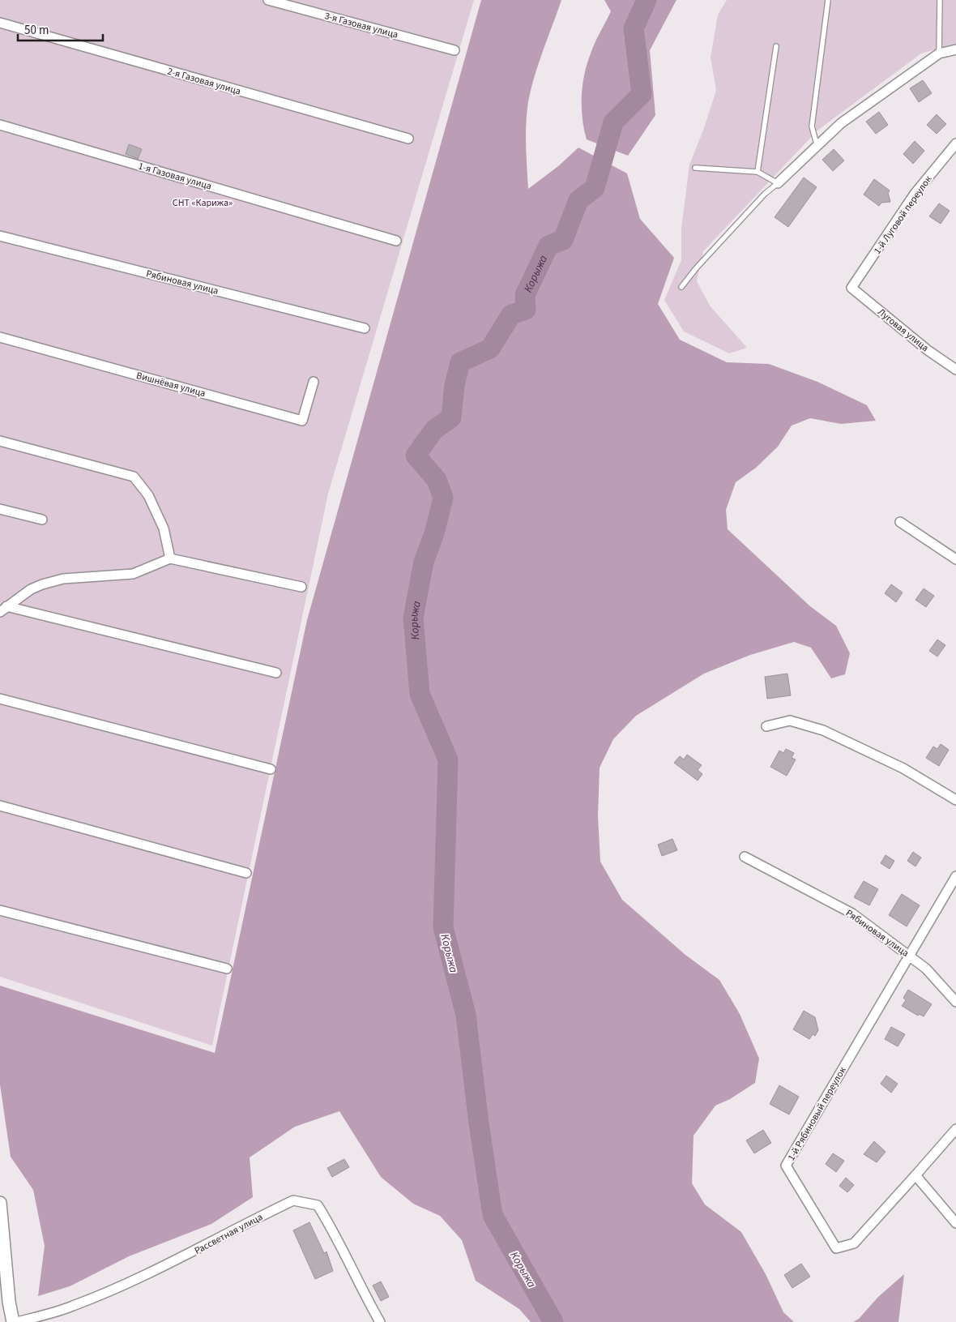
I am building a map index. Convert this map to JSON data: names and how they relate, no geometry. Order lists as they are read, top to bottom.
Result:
{
  "streets": {
    "street": [
      "3-я Газовая улица",
      "2-я Газовая улица",
      "1-я Газовая улица",
      "1-й Луговой переулок",
      "Рябиновая улица",
      "Луговая улица",
      "Вишнёвая улица",
      "1-й Рябиновый переулок",
      "Рассветная улица"
    ]
  },
  "crossings": [
    ["1-й Луговой переулок", "Луговая улица"],
    ["Рябиновая улица", "1-й Рябиновый переулок"]
  ],
  "water": ["Корыжа"],
  "parks": ["СНТ «Карижа»"],
  "scale_bar": "50 m"
}
